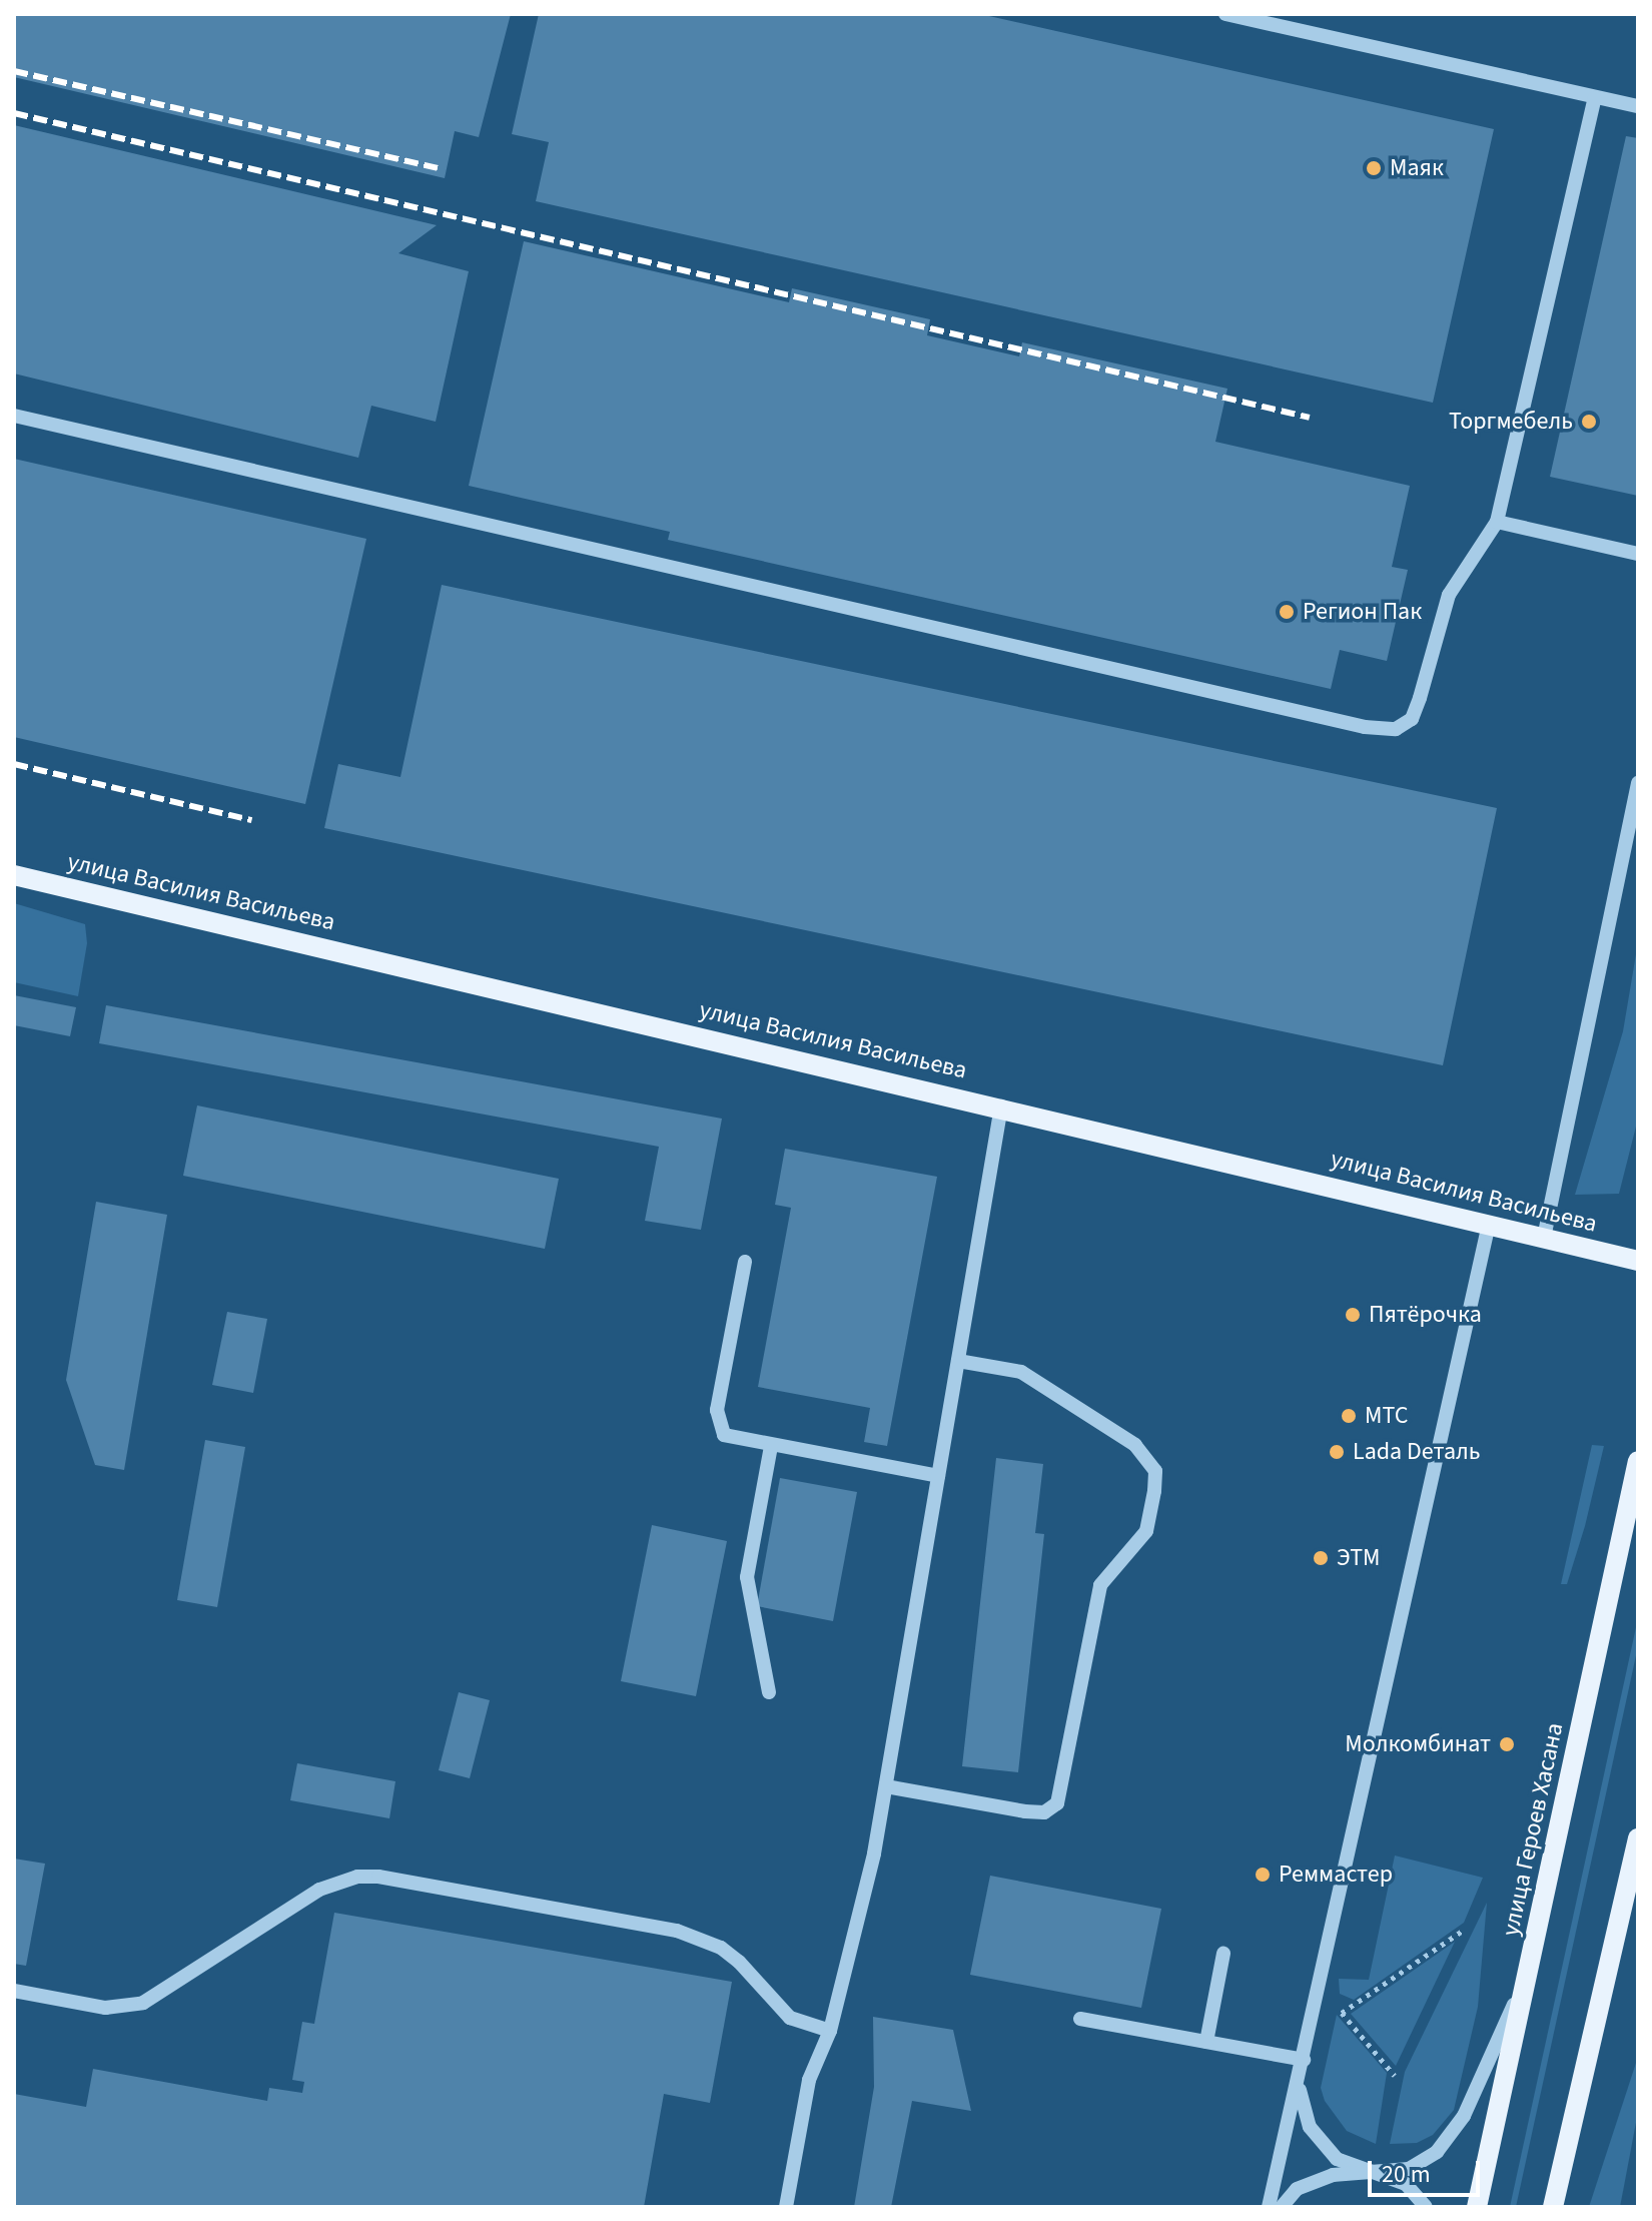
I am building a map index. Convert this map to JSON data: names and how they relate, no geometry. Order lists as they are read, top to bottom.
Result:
{
  "streets": {
    "main road": ["улица Василия Васильева", "улица Героев Хасана"]
  },
  "places": [
    "Маяк",
    "Торгмебель",
    "Регион Пак",
    "Пятёрочка",
    "МТС",
    "Lada Dеталь",
    "ЭТМ",
    "Молкомбинат",
    "Реммастер"
  ],
  "scale_bar": "20 m"
}
